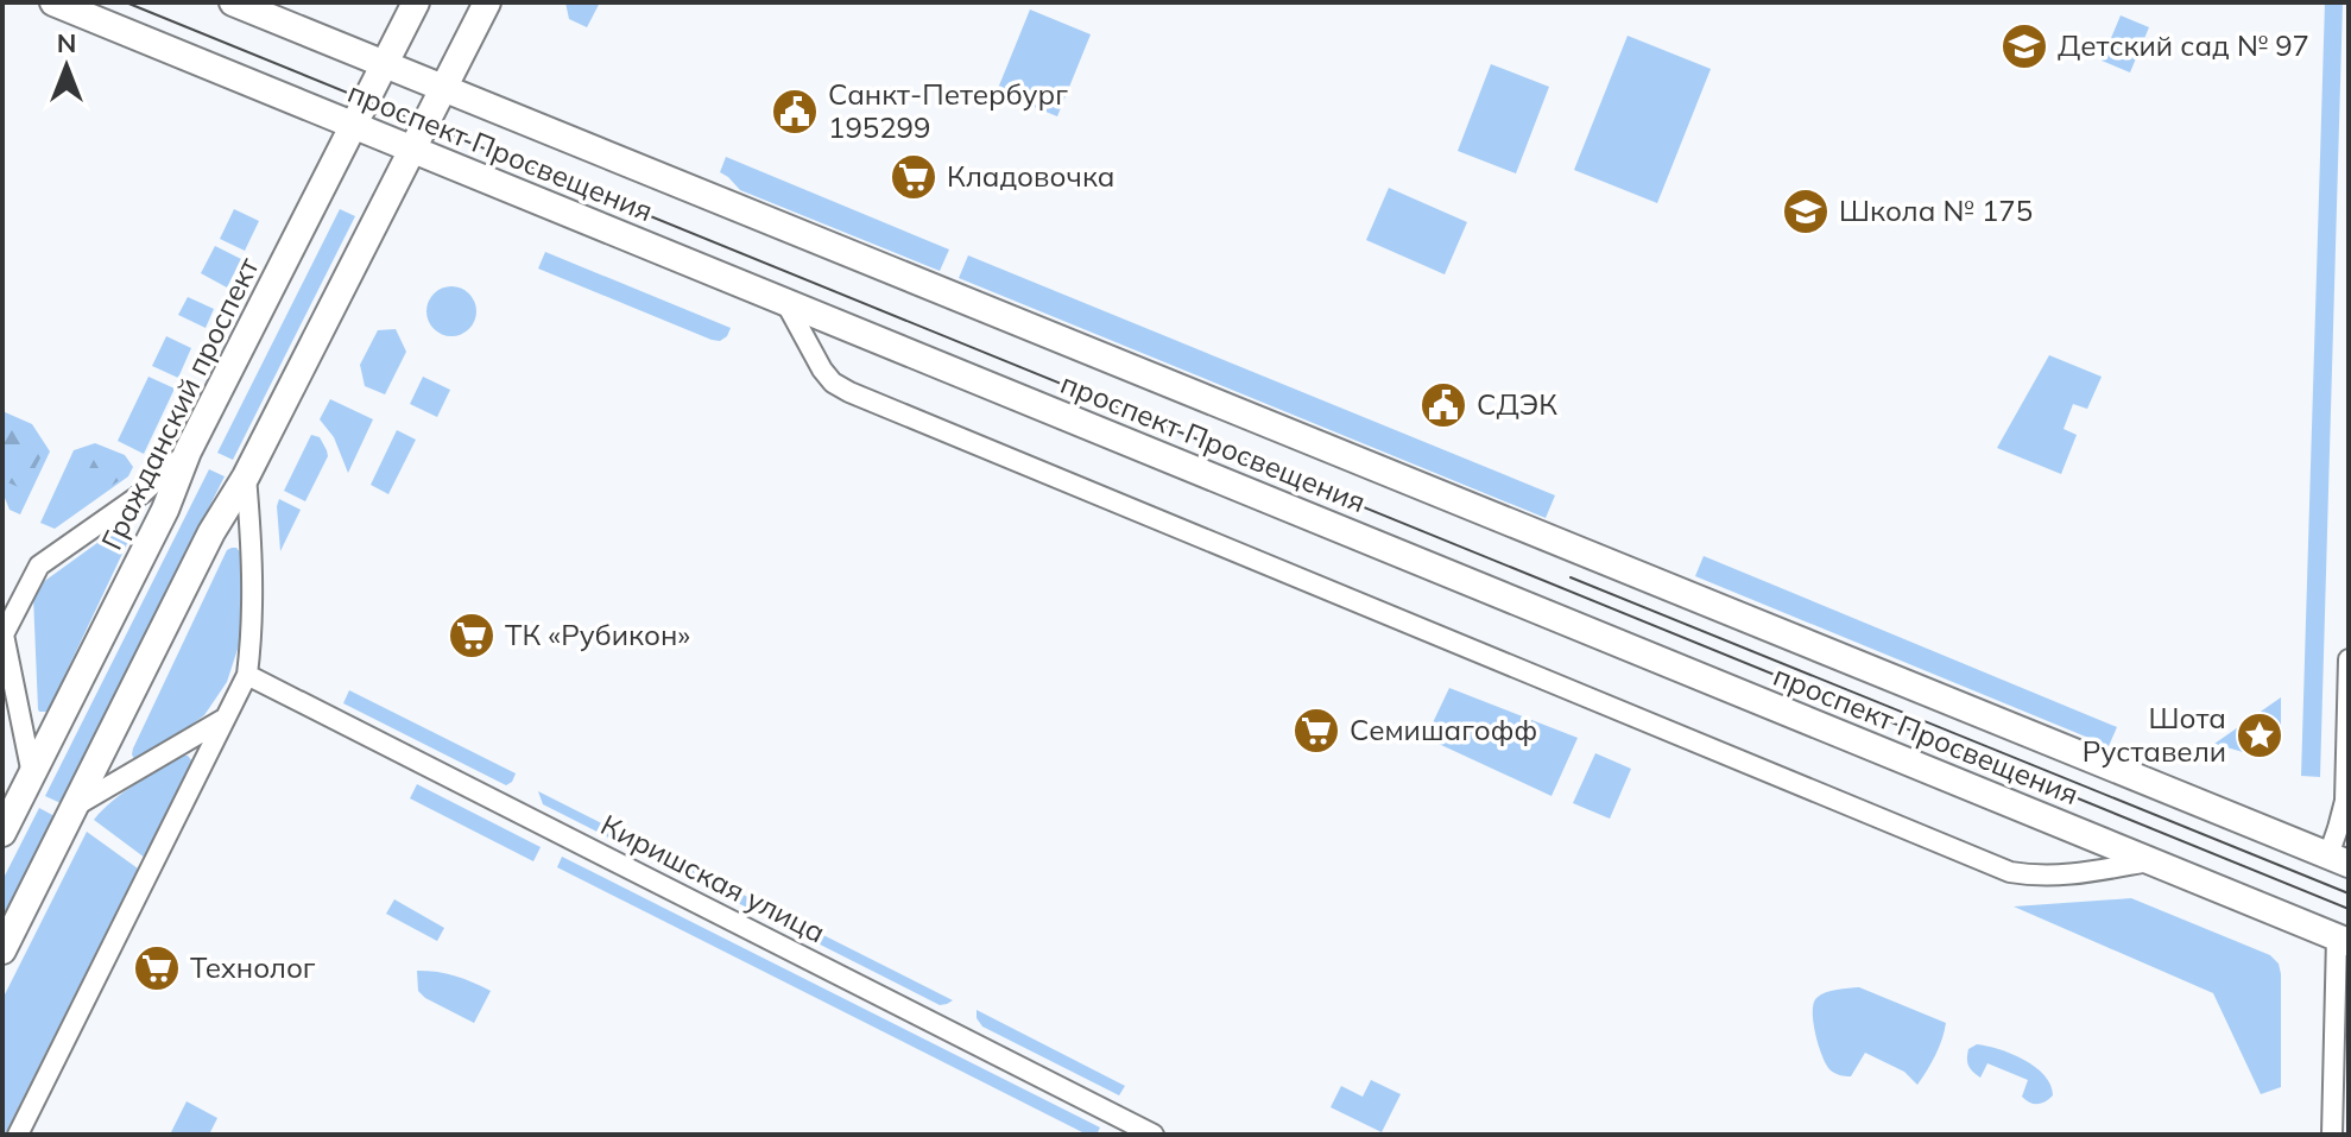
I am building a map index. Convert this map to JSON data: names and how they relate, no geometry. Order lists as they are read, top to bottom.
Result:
{
  "streets": {
    "main road": ["проспект Просвещения", "Гражданский проспект"],
    "street": ["Киришская улица"]
  },
  "crossings": [
    ["проспект Просвещения", "Гражданский проспект"]
  ],
  "places": {
    "school or university": ["Детский сад № 97", "Школа № 175"],
    "public building": ["Санкт-Петербург 195299", "СДЭК"],
    "supermarket": [
      "Кладовочка",
      "ТК «Рубикон»",
      "Семишагофф",
      "Технолог"
    ],
    "place": ["Шота Руставели"]
  },
  "north": "top"
}
